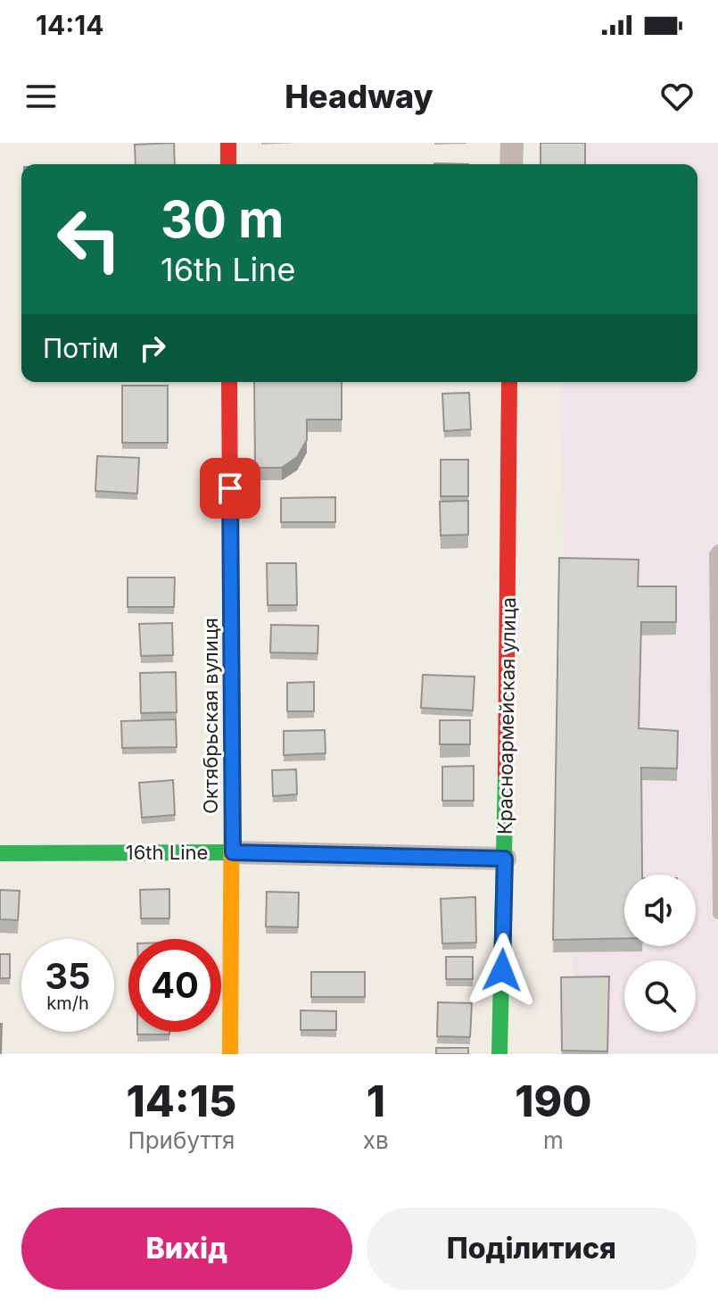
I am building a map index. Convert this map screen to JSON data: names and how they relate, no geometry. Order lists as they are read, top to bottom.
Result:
{
  "streets": {
    "street": ["Октябрьская вулиця", "Красноармейская улица", "16th Line"]
  },
  "crossings": [
    ["Октябрьская вулиця", "16th Line"],
    ["Красноармейская улица", "16th Line"]
  ],
  "page": {
    "status": "14:14",
    "header": "Headway",
    "turn": ["30 m", "16th Line"],
    "then": "Потім",
    "speed": "35 km/h",
    "limit": "40",
    "eta": [
      "14:15",
      "Прибуття",
      "1",
      "хв",
      "190",
      "m"
    ],
    "buttons": ["Вихід", "Поділитися"]
  }
}
